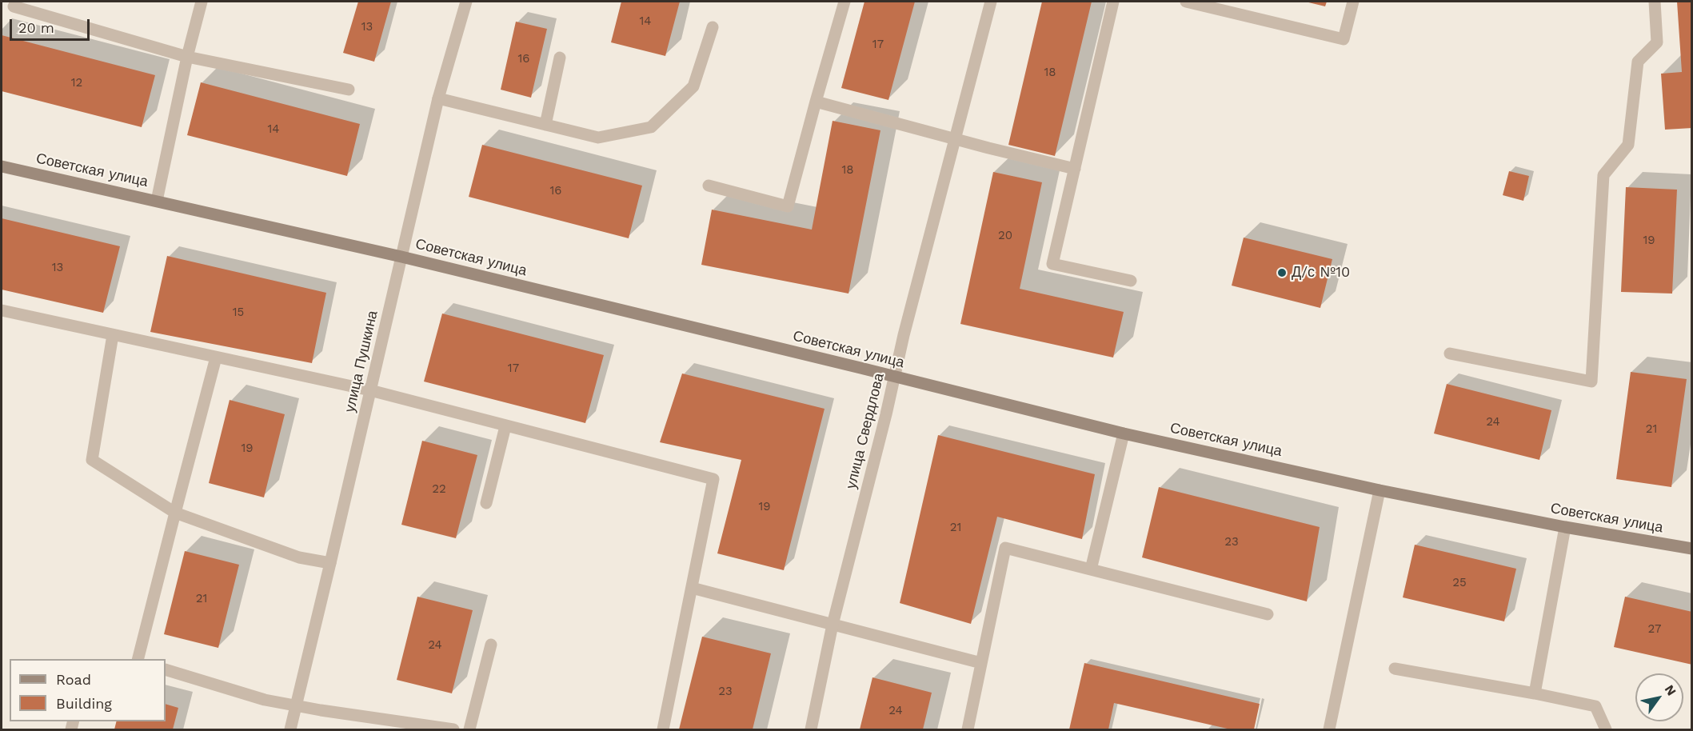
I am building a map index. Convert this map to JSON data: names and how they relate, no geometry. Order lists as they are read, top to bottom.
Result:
{
  "streets": {
    "street": ["Советская улица", "улица Пушкина", "улица Свердлова"]
  },
  "crossings": [
    ["Советская улица", "улица Пушкина"],
    ["Советская улица", "улица Свердлова"]
  ],
  "places": ["Д/с №10"],
  "house_numbers": [
    "14",
    "13",
    "17",
    "16",
    "18",
    "12",
    "14",
    "18",
    "16",
    "20",
    "19",
    "13",
    "15",
    "17",
    "24",
    "21",
    "19",
    "22",
    "19",
    "21",
    "23",
    "25",
    "21",
    "27",
    "24",
    "23",
    "24"
  ],
  "legend": ["Road", "Building"],
  "scale_bar": "20 m",
  "north": "top right"
}
